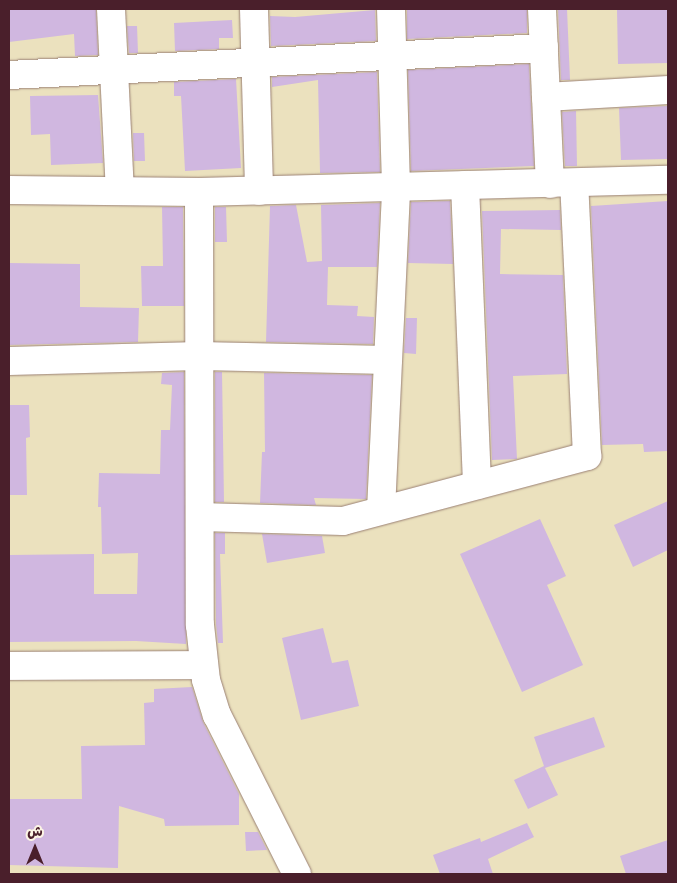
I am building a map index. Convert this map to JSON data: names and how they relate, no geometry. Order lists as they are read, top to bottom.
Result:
{
  "north": "top"
}
